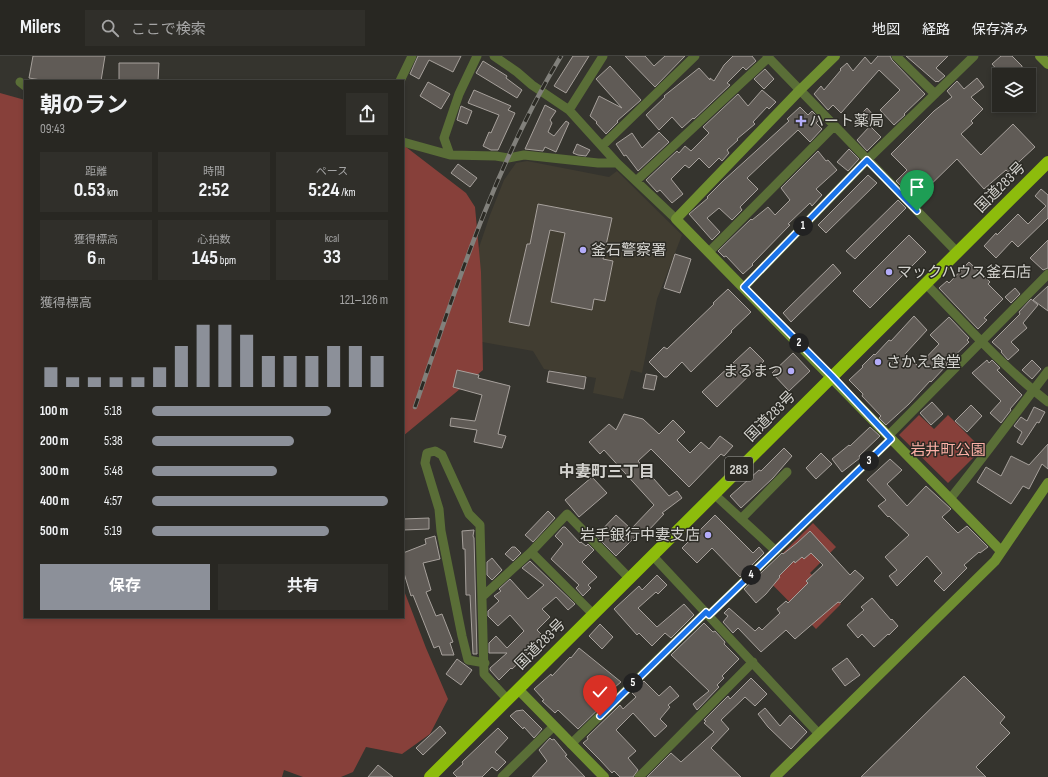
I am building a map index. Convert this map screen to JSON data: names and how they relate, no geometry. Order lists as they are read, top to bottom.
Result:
{
  "streets": {
    "highway": ["国道283号", "283"]
  },
  "districts": ["中妻町三丁目"],
  "parks": ["岩井町公園"],
  "places": {
    "health": ["ハート薬局"],
    "other": [
      "釜石警察署",
      "マックハウス釜石店",
      "さかえ食堂",
      "まるまつ",
      "岩手銀行中妻支店"
    ]
  },
  "page": {
    "header": "Milers",
    "search": "ここで検索",
    "nav": ["地図", "経路", "保存済み"],
    "heading": ["朝のラン", "09:43"],
    "stats": [
      ["距離", "0.53 km"],
      ["時間", "2:52"],
      ["ペース", "5:24 /km"],
      ["獲得標高", "6 m"],
      ["心拍数", "145 bpm"],
      ["kcal", "33"]
    ],
    "pins": [
      "1",
      "2",
      "3",
      "4",
      "5"
    ],
    "chart": ["獲得標高", "121–126 m"],
    "list": [
      {
        "name": "100 m",
        "note": "5:18"
      },
      {
        "name": "200 m",
        "note": "5:38"
      },
      {
        "name": "300 m",
        "note": "5:48"
      },
      {
        "name": "400 m",
        "note": "4:57"
      },
      {
        "name": "500 m",
        "note": "5:19"
      }
    ],
    "buttons": ["保存", "共有"]
  }
}
